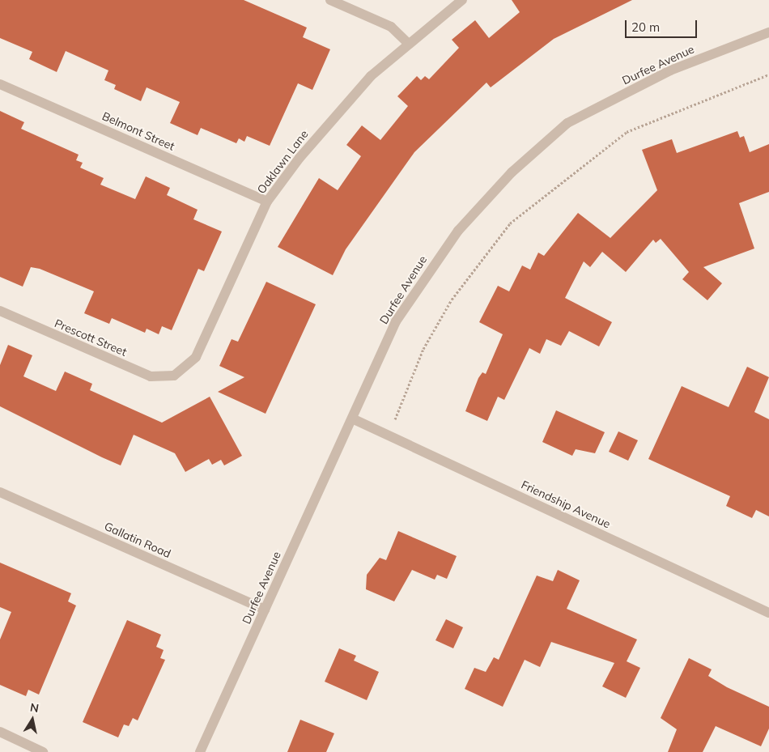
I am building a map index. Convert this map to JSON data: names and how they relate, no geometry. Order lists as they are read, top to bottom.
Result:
{
  "streets": {
    "street": [
      "Durfee Avenue",
      "Belmont Street",
      "Oaklawn Lane",
      "Prescott Street",
      "Friendship Avenue",
      "Gallatin Road"
    ]
  },
  "crossings": [
    ["Durfee Avenue", "Friendship Avenue"],
    ["Durfee Avenue", "Gallatin Road"],
    ["Belmont Street", "Oaklawn Lane"],
    ["Oaklawn Lane", "Prescott Street"]
  ],
  "scale_bar": "20 m",
  "north": "top"
}
